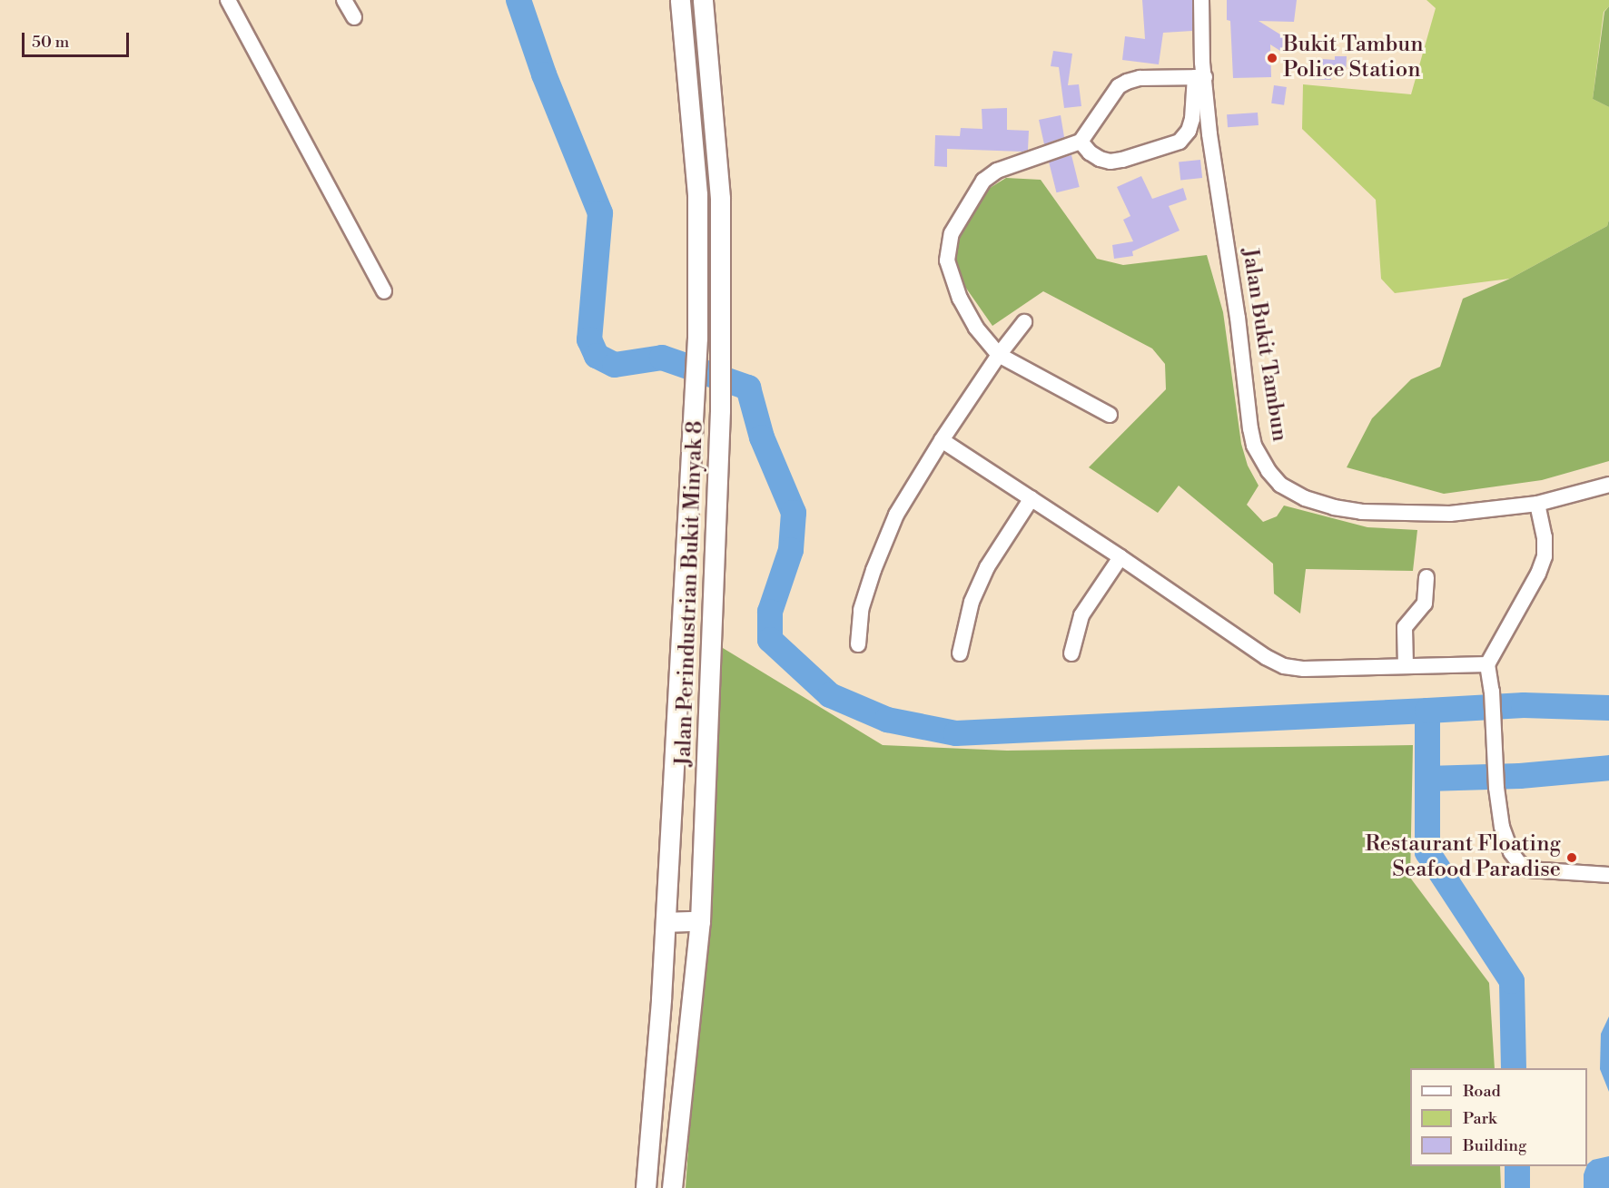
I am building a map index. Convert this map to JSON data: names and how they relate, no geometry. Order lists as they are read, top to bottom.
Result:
{
  "streets": {
    "street": ["Jalan Bukit Tambun", "Jalan Perindustrian Bukit Minyak 8"]
  },
  "places": ["Bukit Tambun Police Station", "Restaurant Floating Seafood Paradise"],
  "legend": ["Road", "Park", "Building"],
  "scale_bar": "50 m"
}
